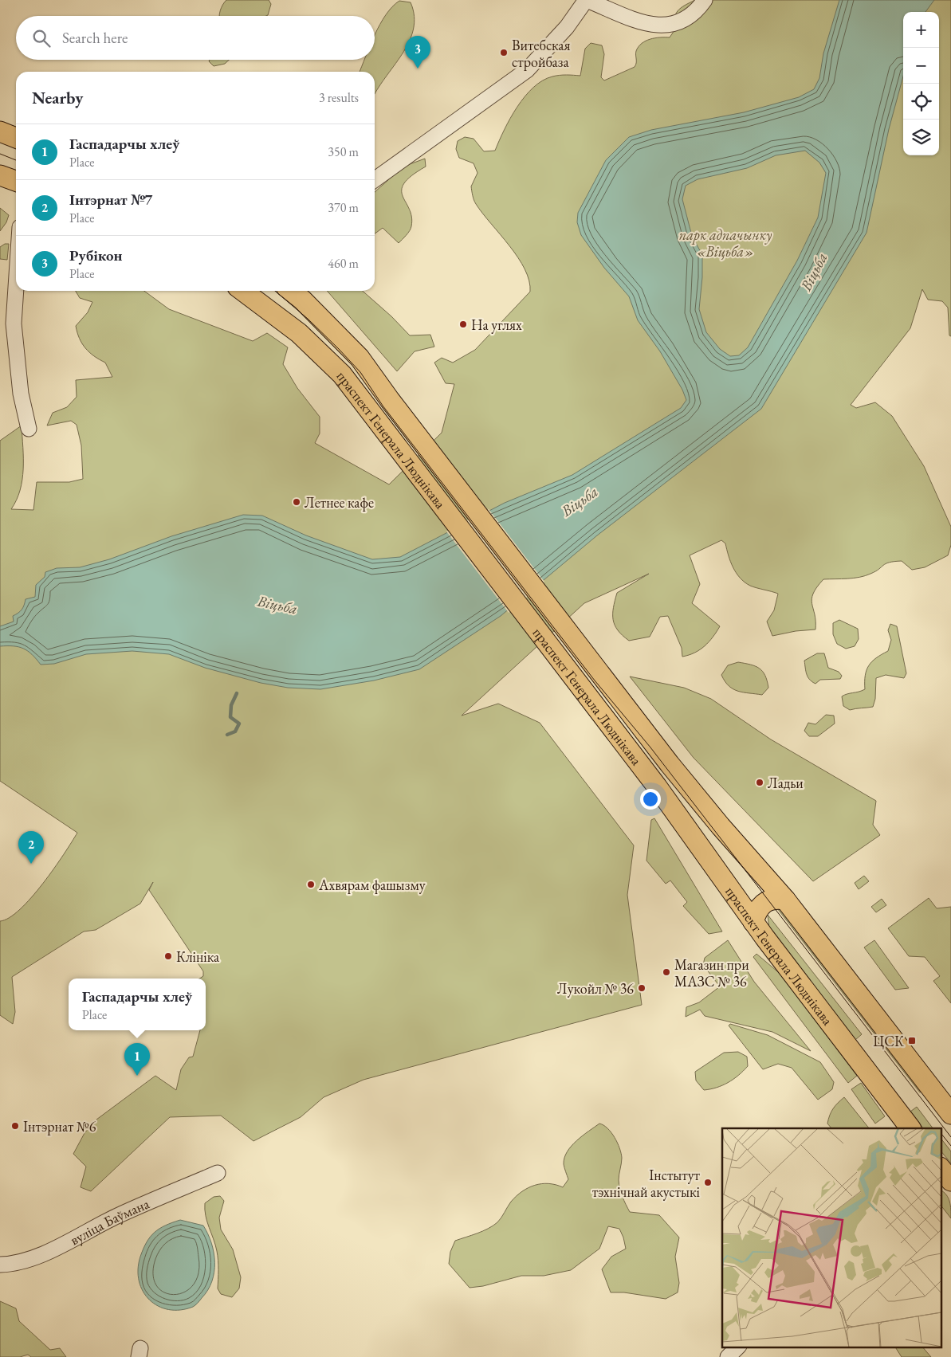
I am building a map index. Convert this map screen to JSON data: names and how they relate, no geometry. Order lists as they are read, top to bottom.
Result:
{
  "streets": {
    "main road": ["праспект Генерала Люднікава"],
    "street": ["вуліца Баўмана"]
  },
  "water": ["Віцьба"],
  "parks": ["парк адпачынку «Віцьба»"],
  "places": {
    "other": [
      "Витебская стройбаза",
      "На углях",
      "Летнее кафе",
      "Ладьи",
      "Ахвярам фашызму",
      "Клініка",
      "Магазин при МАЗС № 36",
      "Лукойл № 36",
      "Інтэрнат №6",
      "Інстытут тэхнічнай акустыкі"
    ],
    "transit": ["ЦСК"]
  },
  "page": {
    "map_buttons": ["+", "−"],
    "search": "Search here",
    "pins": ["3", "2", "1"],
    "heading": ["Nearby", "3 results"],
    "list": [
      {
        "mark": "1",
        "name": "Гаспадарчы хлеў",
        "note": "Place",
        "value": "350 m"
      },
      {
        "mark": "2",
        "name": "Інтэрнат №7",
        "note": "Place",
        "value": "370 m"
      },
      {
        "mark": "3",
        "name": "Рубікон",
        "note": "Place",
        "value": "460 m"
      }
    ],
    "popup": ["Гаспадарчы хлеў", "Place"]
  }
}
